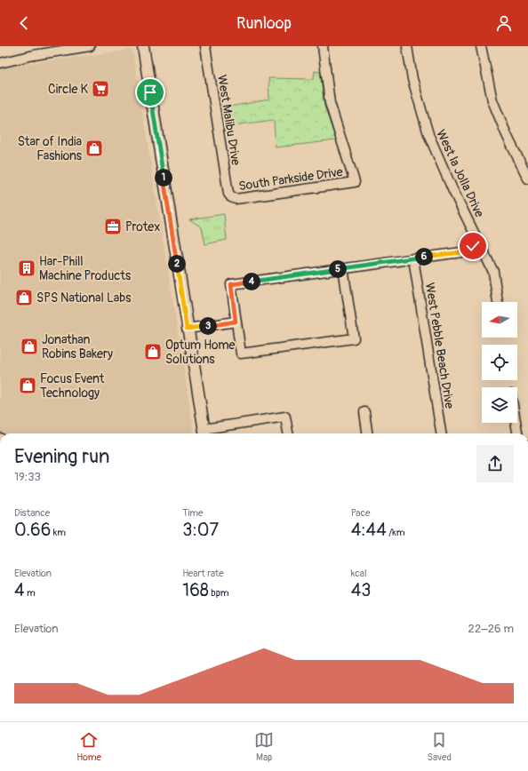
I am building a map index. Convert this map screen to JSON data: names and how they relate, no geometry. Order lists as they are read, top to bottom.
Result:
{
  "streets": {
    "street": [
      "West Malibu Drive",
      "West la Jolla Drive",
      "South Parkside Drive",
      "West Pebble Beach Drive"
    ]
  },
  "crossings": [
    ["West Malibu Drive", "South Parkside Drive"]
  ],
  "places": {
    "supermarket": ["Circle K"],
    "shop": [
      "Star of India Fashions",
      "SPS National Labs",
      "Jonathan Robins Bakery",
      "Optum Home Solutions",
      "Focus Event Technology"
    ],
    "office": ["Protex"],
    "building": ["Har-Phill Machine Products"]
  },
  "north": "left",
  "page": {
    "header": "Runloop",
    "pins": [
      "1",
      "6",
      "2",
      "5",
      "4",
      "3"
    ],
    "heading": ["Evening run", "19:33"],
    "stats": [
      ["Distance", "0.66 km"],
      ["Time", "3:07"],
      ["Pace", "4:44 /km"],
      ["Elevation", "4 m"],
      ["Heart rate", "168 bpm"],
      ["kcal", "43"]
    ],
    "chart": ["Elevation", "22–26 m"],
    "tabs": ["Home", "Map", "Saved"]
  }
}
